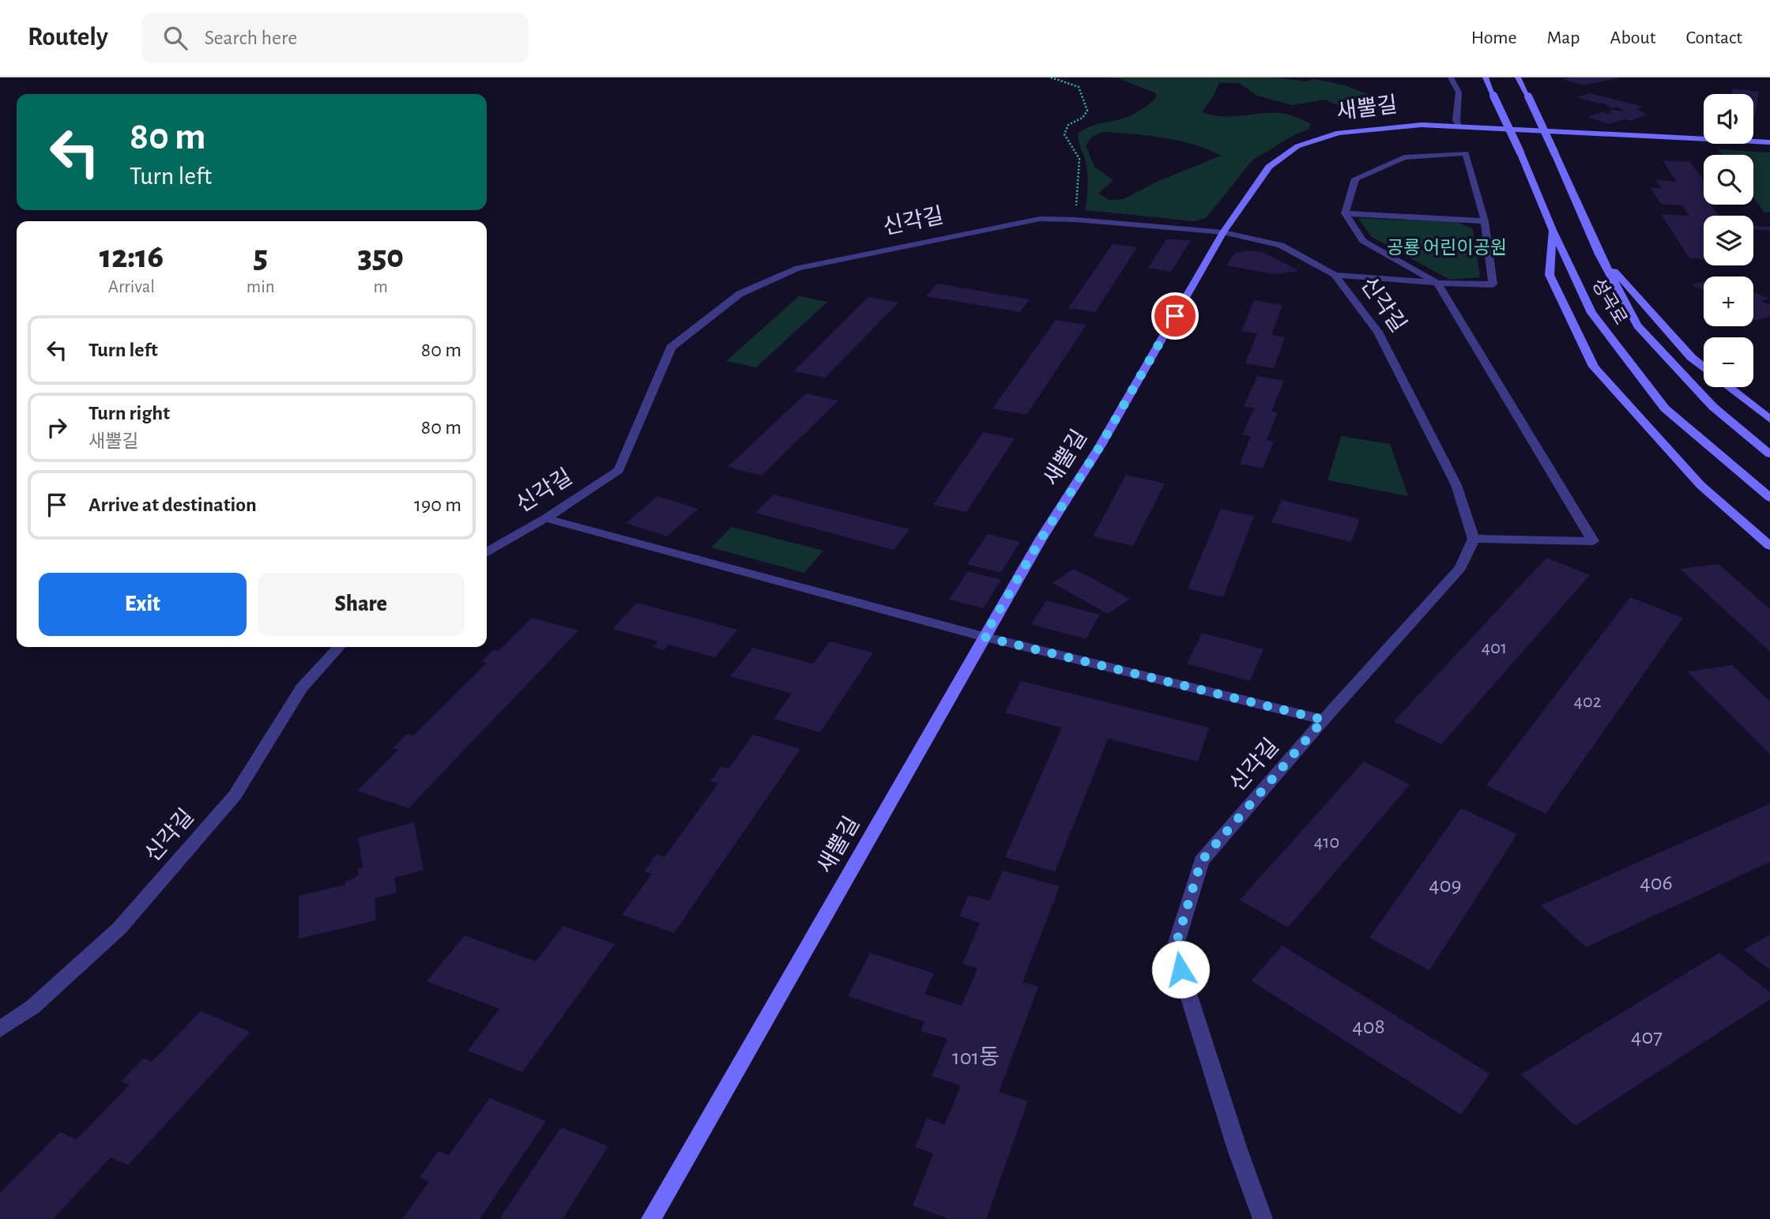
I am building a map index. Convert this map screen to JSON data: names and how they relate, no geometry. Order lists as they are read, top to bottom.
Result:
{
  "streets": {
    "main road": ["새뿔길", "성곡로"],
    "street": ["신각길"]
  },
  "crossings": [
    ["새뿔길", "신각길"]
  ],
  "parks": ["공룡 어린이공원"],
  "house_numbers": [
    "401",
    "402",
    "410",
    "406",
    "409",
    "408",
    "407",
    "101동"
  ],
  "page": {
    "header": "Routely",
    "search": "Search here",
    "nav": [
      "Home",
      "Map",
      "About",
      "Contact"
    ],
    "map_buttons": ["+", "−"],
    "turn": ["80 m", "Turn left"],
    "eta": [
      "12:16",
      "Arrival",
      "5",
      "min",
      "350",
      "m"
    ],
    "list": [
      {
        "name": "Turn left",
        "value": "80 m"
      },
      {
        "name": "Turn right",
        "note": "새뿔길",
        "value": "80 m"
      },
      {
        "name": "Arrive at destination",
        "value": "190 m"
      }
    ],
    "buttons": ["Exit", "Share"]
  }
}
